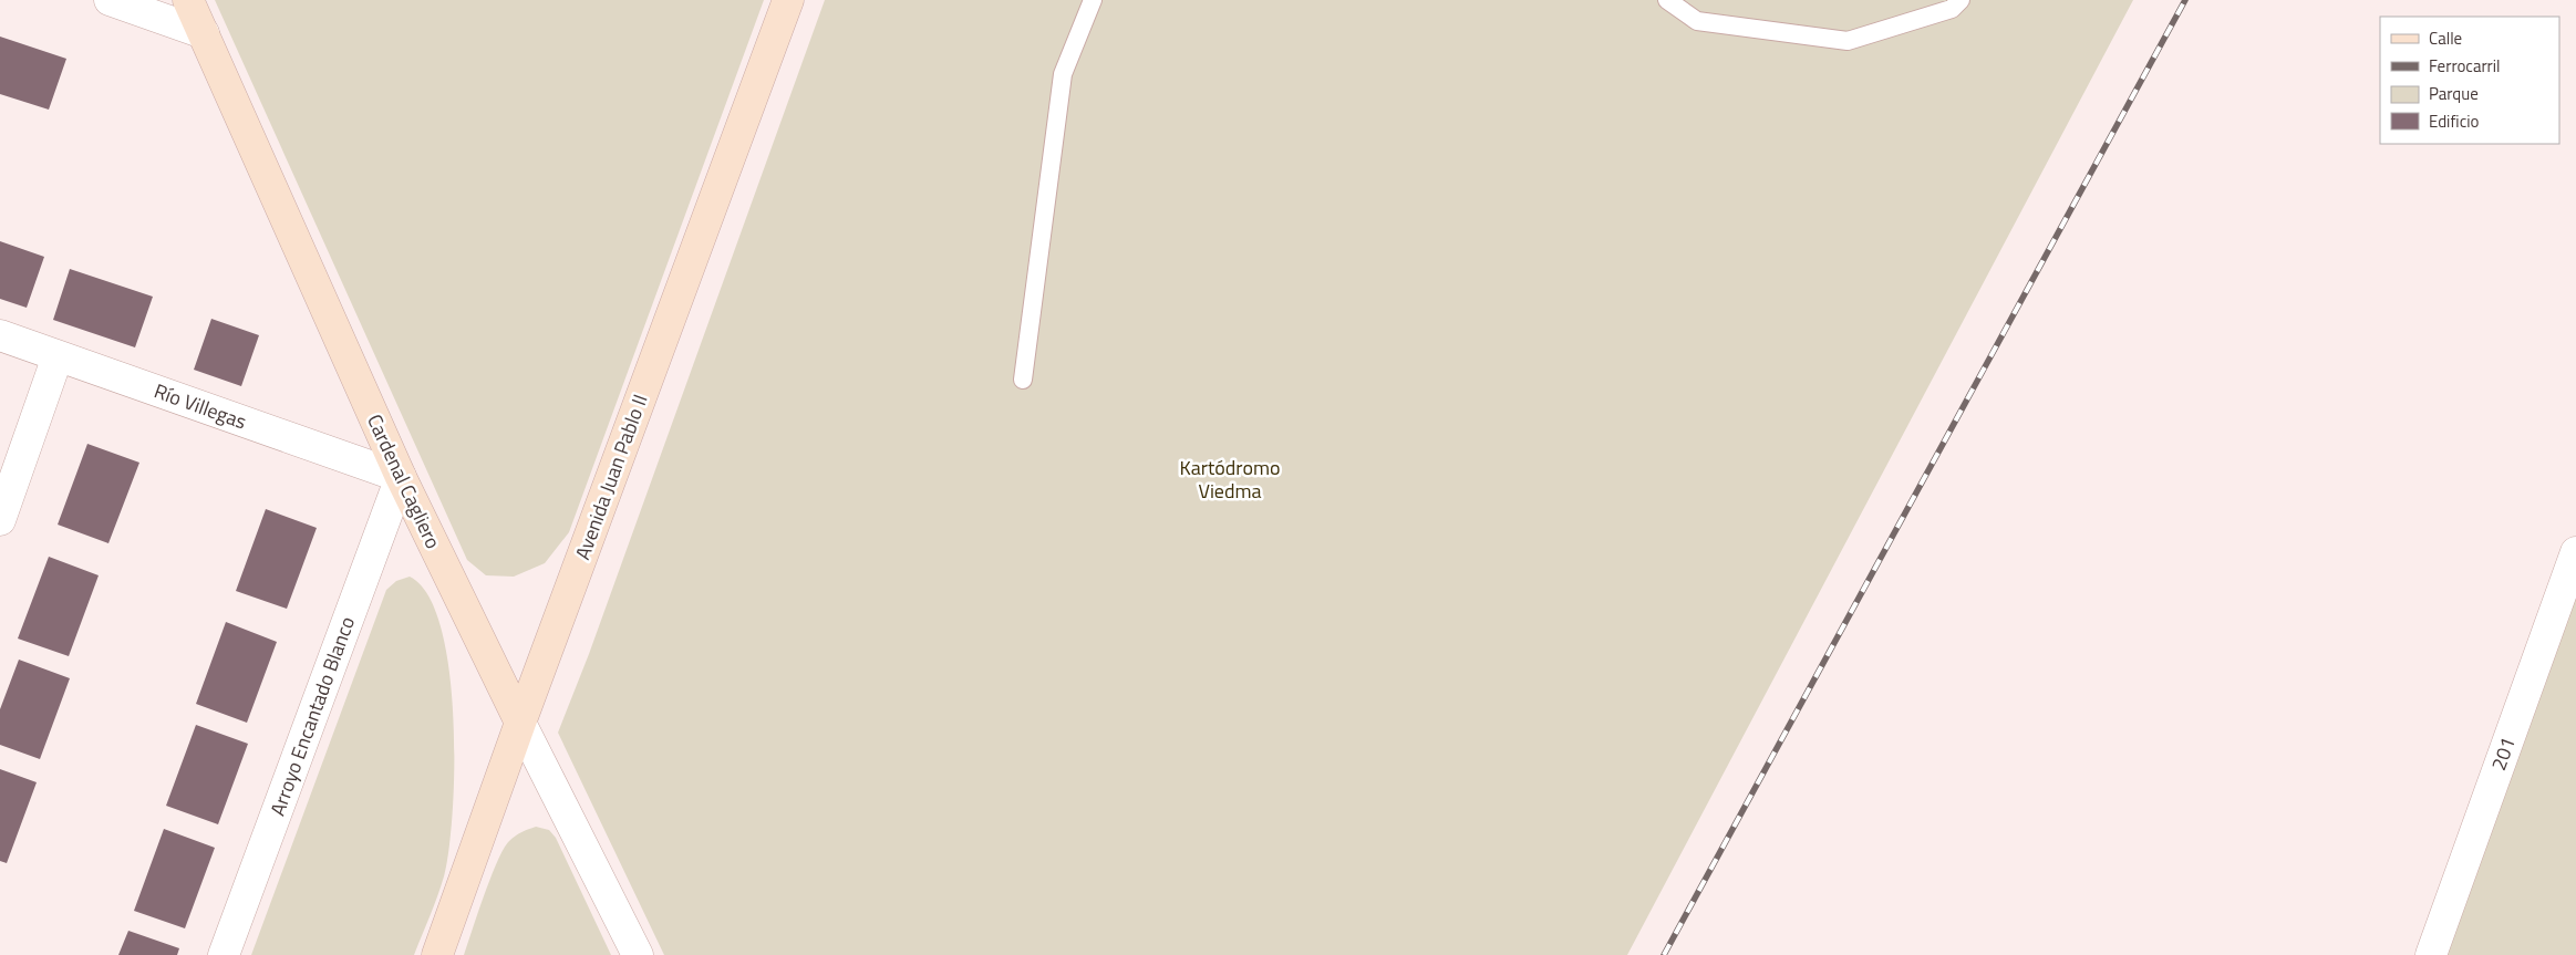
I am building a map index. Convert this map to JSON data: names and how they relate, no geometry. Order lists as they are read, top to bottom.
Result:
{
  "streets": {
    "main road": ["Avenida Juan Pablo II", "Cardenal Cagliero"],
    "street": ["Río Villegas", "Arroyo Encantado Blanco", "201"]
  },
  "crossings": [
    ["Río Villegas", "Cardenal Cagliero"],
    ["Río Villegas", "Arroyo Encantado Blanco"],
    ["Avenida Juan Pablo II", "Cardenal Cagliero"],
    ["Cardenal Cagliero", "Arroyo Encantado Blanco"]
  ],
  "parks": ["Kartódromo Viedma"],
  "legend": [
    "Calle",
    "Ferrocarril",
    "Parque",
    "Edificio"
  ]
}
